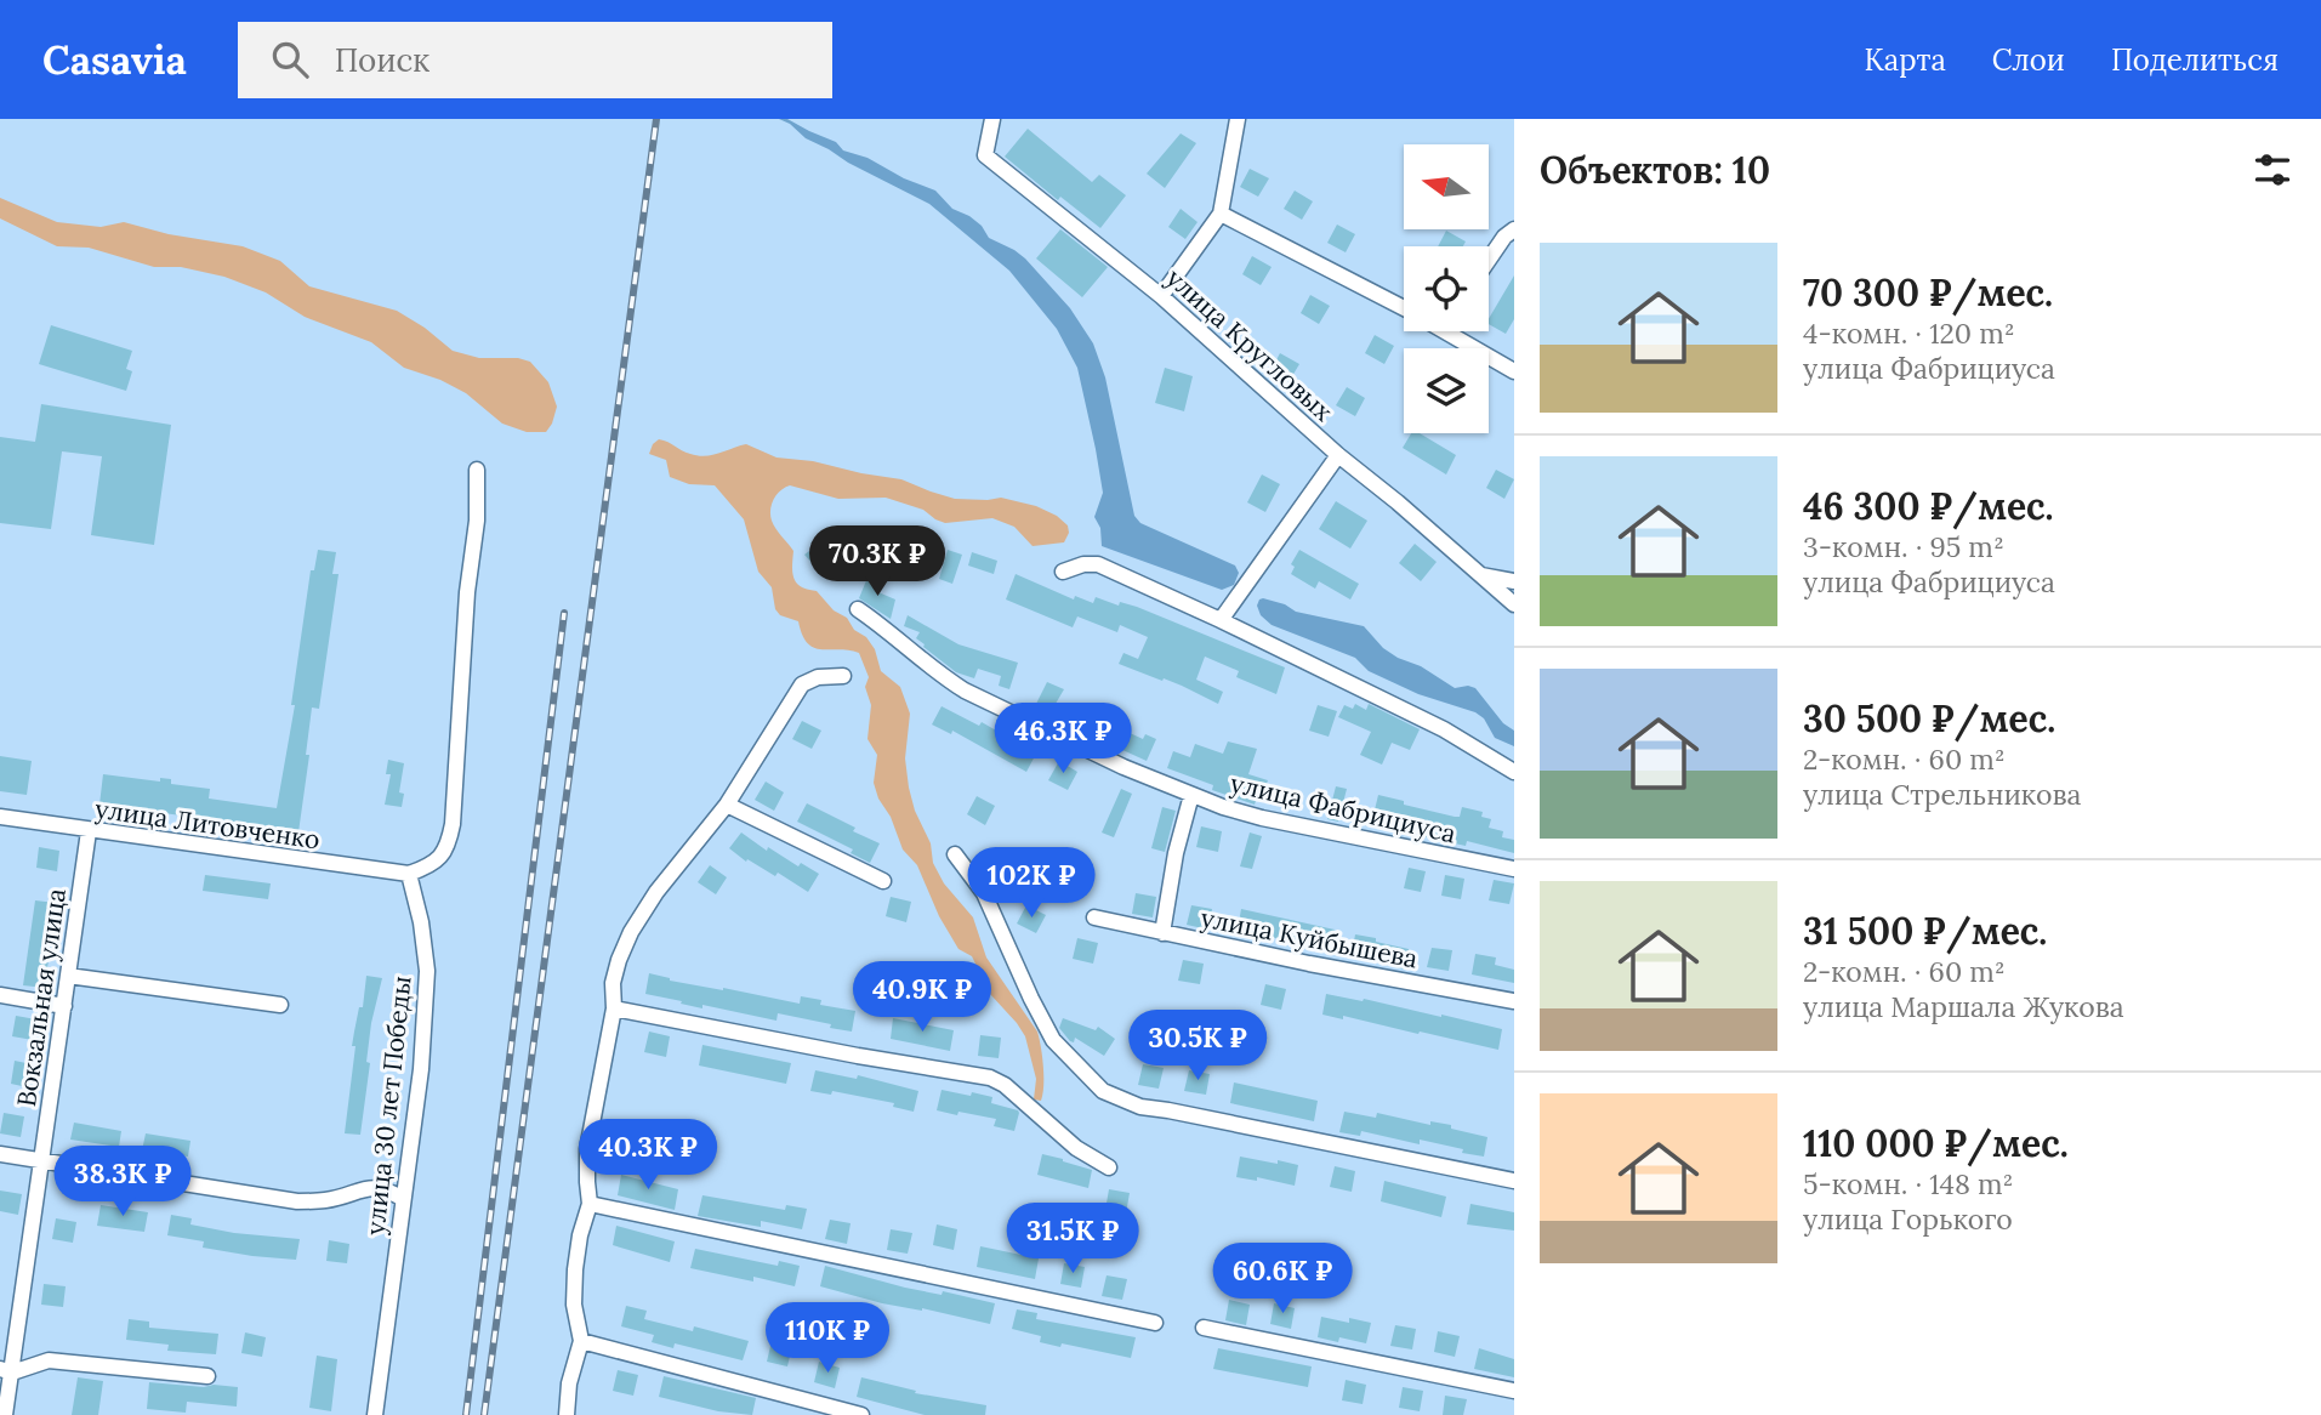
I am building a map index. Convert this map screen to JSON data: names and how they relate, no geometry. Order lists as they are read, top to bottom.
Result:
{
  "streets": {
    "street": [
      "улица Кругловых",
      "улица Фабрициуса",
      "улица Литовченко",
      "улица Куйбышева",
      "Вокзальная улица",
      "улица 30 лет Победы"
    ]
  },
  "crossings": [
    ["улица Литовченко", "Вокзальная улица"],
    ["улица Литовченко", "улица 30 лет Победы"]
  ],
  "north": "left",
  "page": {
    "header": "Casavia",
    "search": "Поиск",
    "nav": ["Карта", "Слои", "Поделиться"],
    "heading": "Объектов: 10",
    "list": [
      {
        "name": "70 300 ₽/мес.",
        "note": "4-комн. · 120 m² · улица Фабрициуса"
      },
      {
        "name": "46 300 ₽/мес.",
        "note": "3-комн. · 95 m² · улица Фабрициуса"
      },
      {
        "name": "30 500 ₽/мес.",
        "note": "2-комн. · 60 m² · улица Стрельникова"
      },
      {
        "name": "31 500 ₽/мес.",
        "note": "2-комн. · 60 m² · улица Маршала Жукова"
      },
      {
        "name": "110 000 ₽/мес.",
        "note": "5-комн. · 148 m² · улица Горького"
      }
    ],
    "price": [
      "70.3K ₽",
      "46.3K ₽",
      "102K ₽",
      "40.9K ₽",
      "30.5K ₽",
      "40.3K ₽",
      "38.3K ₽",
      "31.5K ₽",
      "60.6K ₽",
      "110K ₽"
    ]
  }
}
